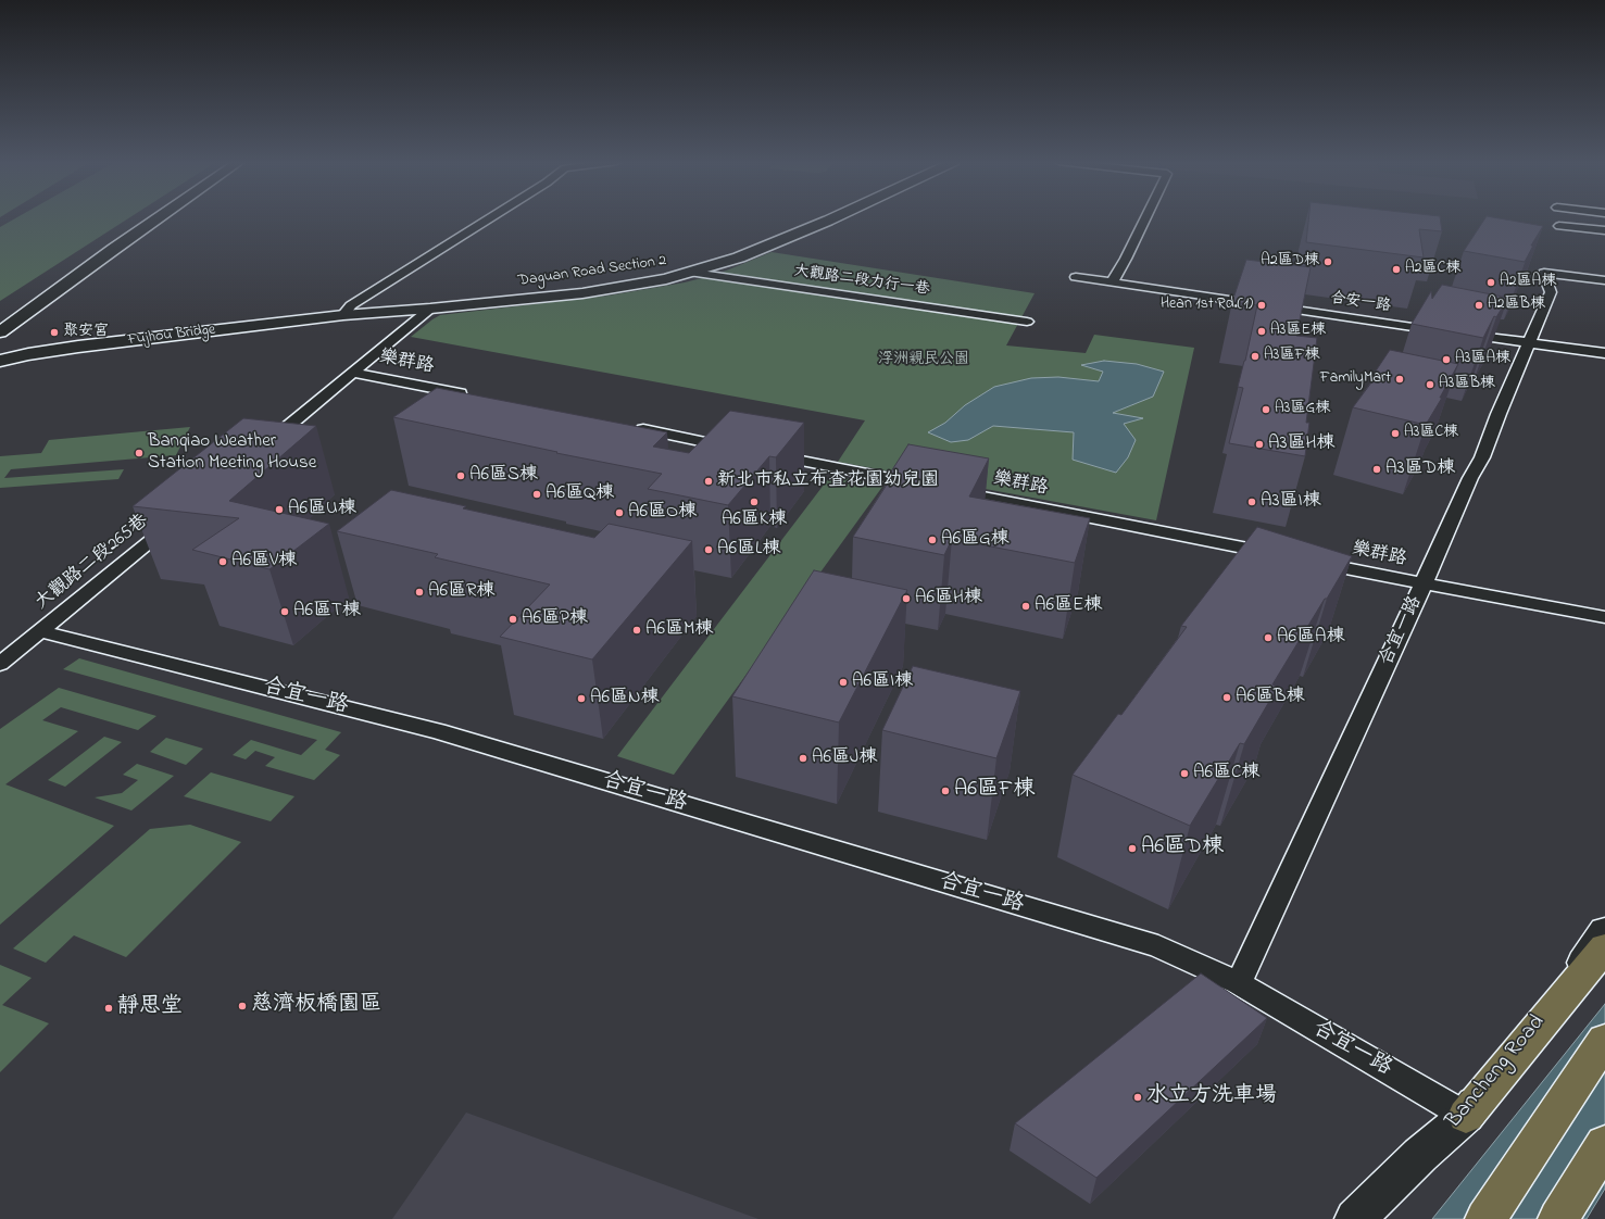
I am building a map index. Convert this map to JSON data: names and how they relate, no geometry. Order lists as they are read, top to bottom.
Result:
{
  "streets": {
    "main road": ["Daguan Road Section 2", "Fujhou Bridge", "Bancheng Road"],
    "street": [
      "大觀路二段力行一巷",
      "合安一路",
      "樂群路",
      "大觀路二段265巷",
      "合宜一路"
    ]
  },
  "crossings": [
    ["Daguan Road Section 2", "大觀路二段力行一巷"],
    ["Daguan Road Section 2", "Fujhou Bridge"],
    ["樂群路", "合宜一路"],
    ["大觀路二段265巷", "合宜一路"],
    ["合宜一路", "Bancheng Road"]
  ],
  "parks": ["浮洲親民公園"],
  "places": [
    "A2區D棟",
    "A2區C棟",
    "A2區A棟",
    "Hean 1st Rd.(1)",
    "A2區B棟",
    "A3區E棟",
    "聚安宮",
    "A3區F棟",
    "A3區A棟",
    "FamilyMart",
    "A3區B棟",
    "A3區G棟",
    "A3區C棟",
    "A3區H棟",
    "Banqiao Weather Station Meeting House",
    "A3區D棟",
    "A6區S棟",
    "新北市私立布查花園幼兒園",
    "A6區Q棟",
    "A6區K棟",
    "A3區I棟",
    "A6區U棟",
    "A6區O棟",
    "A6區G棟",
    "A6區L棟",
    "A6區V棟",
    "A6區R棟",
    "A6區H棟",
    "A6區E棟",
    "A6區T棟",
    "A6區P棟",
    "A6區M棟",
    "A6區A棟",
    "A6區I棟",
    "A6區B棟",
    "A6區N棟",
    "A6區J棟",
    "A6區C棟",
    "A6區F棟",
    "A6區D棟",
    "慈濟板橋園區",
    "靜思堂",
    "水立方洗車場"
  ]
}
